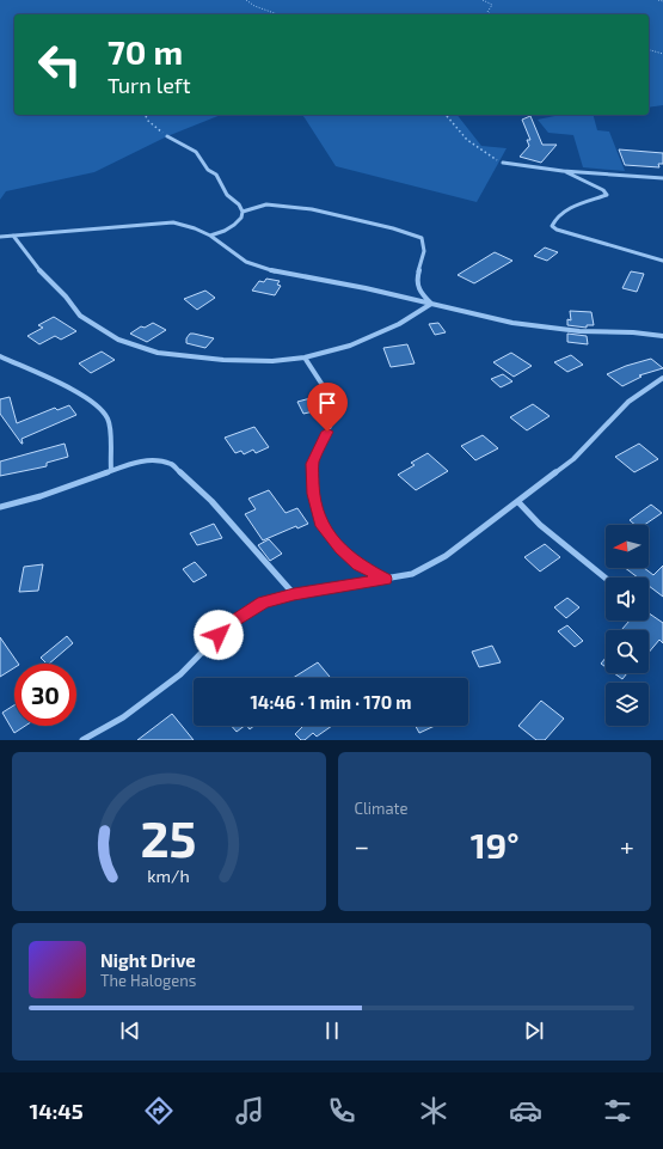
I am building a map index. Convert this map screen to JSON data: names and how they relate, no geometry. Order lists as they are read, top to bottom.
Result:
{
  "north": "left",
  "page": {
    "turn": ["70 m", "Turn left"],
    "limit": "30",
    "trip": "14:46 · 1 min · 170 m",
    "tile": "Climate",
    "heat": ["−", "19°", "+"],
    "song": ["Night Drive", "The Halogens"],
    "tabs": "14:45",
    "gauge": ["25", "km/h"]
  }
}
